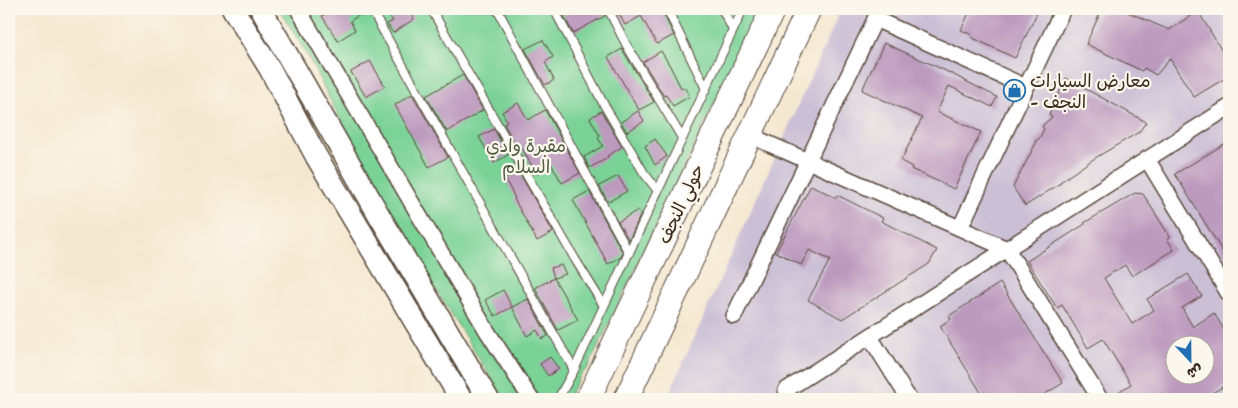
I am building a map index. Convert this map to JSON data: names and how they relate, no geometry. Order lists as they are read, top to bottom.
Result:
{
  "streets": {
    "main road": ["حولي النجف"]
  },
  "parks": ["مقبرة وادي السلام"],
  "places": {
    "shop": ["معارض السيارات - النجف"]
  },
  "north": "bottom"
}
